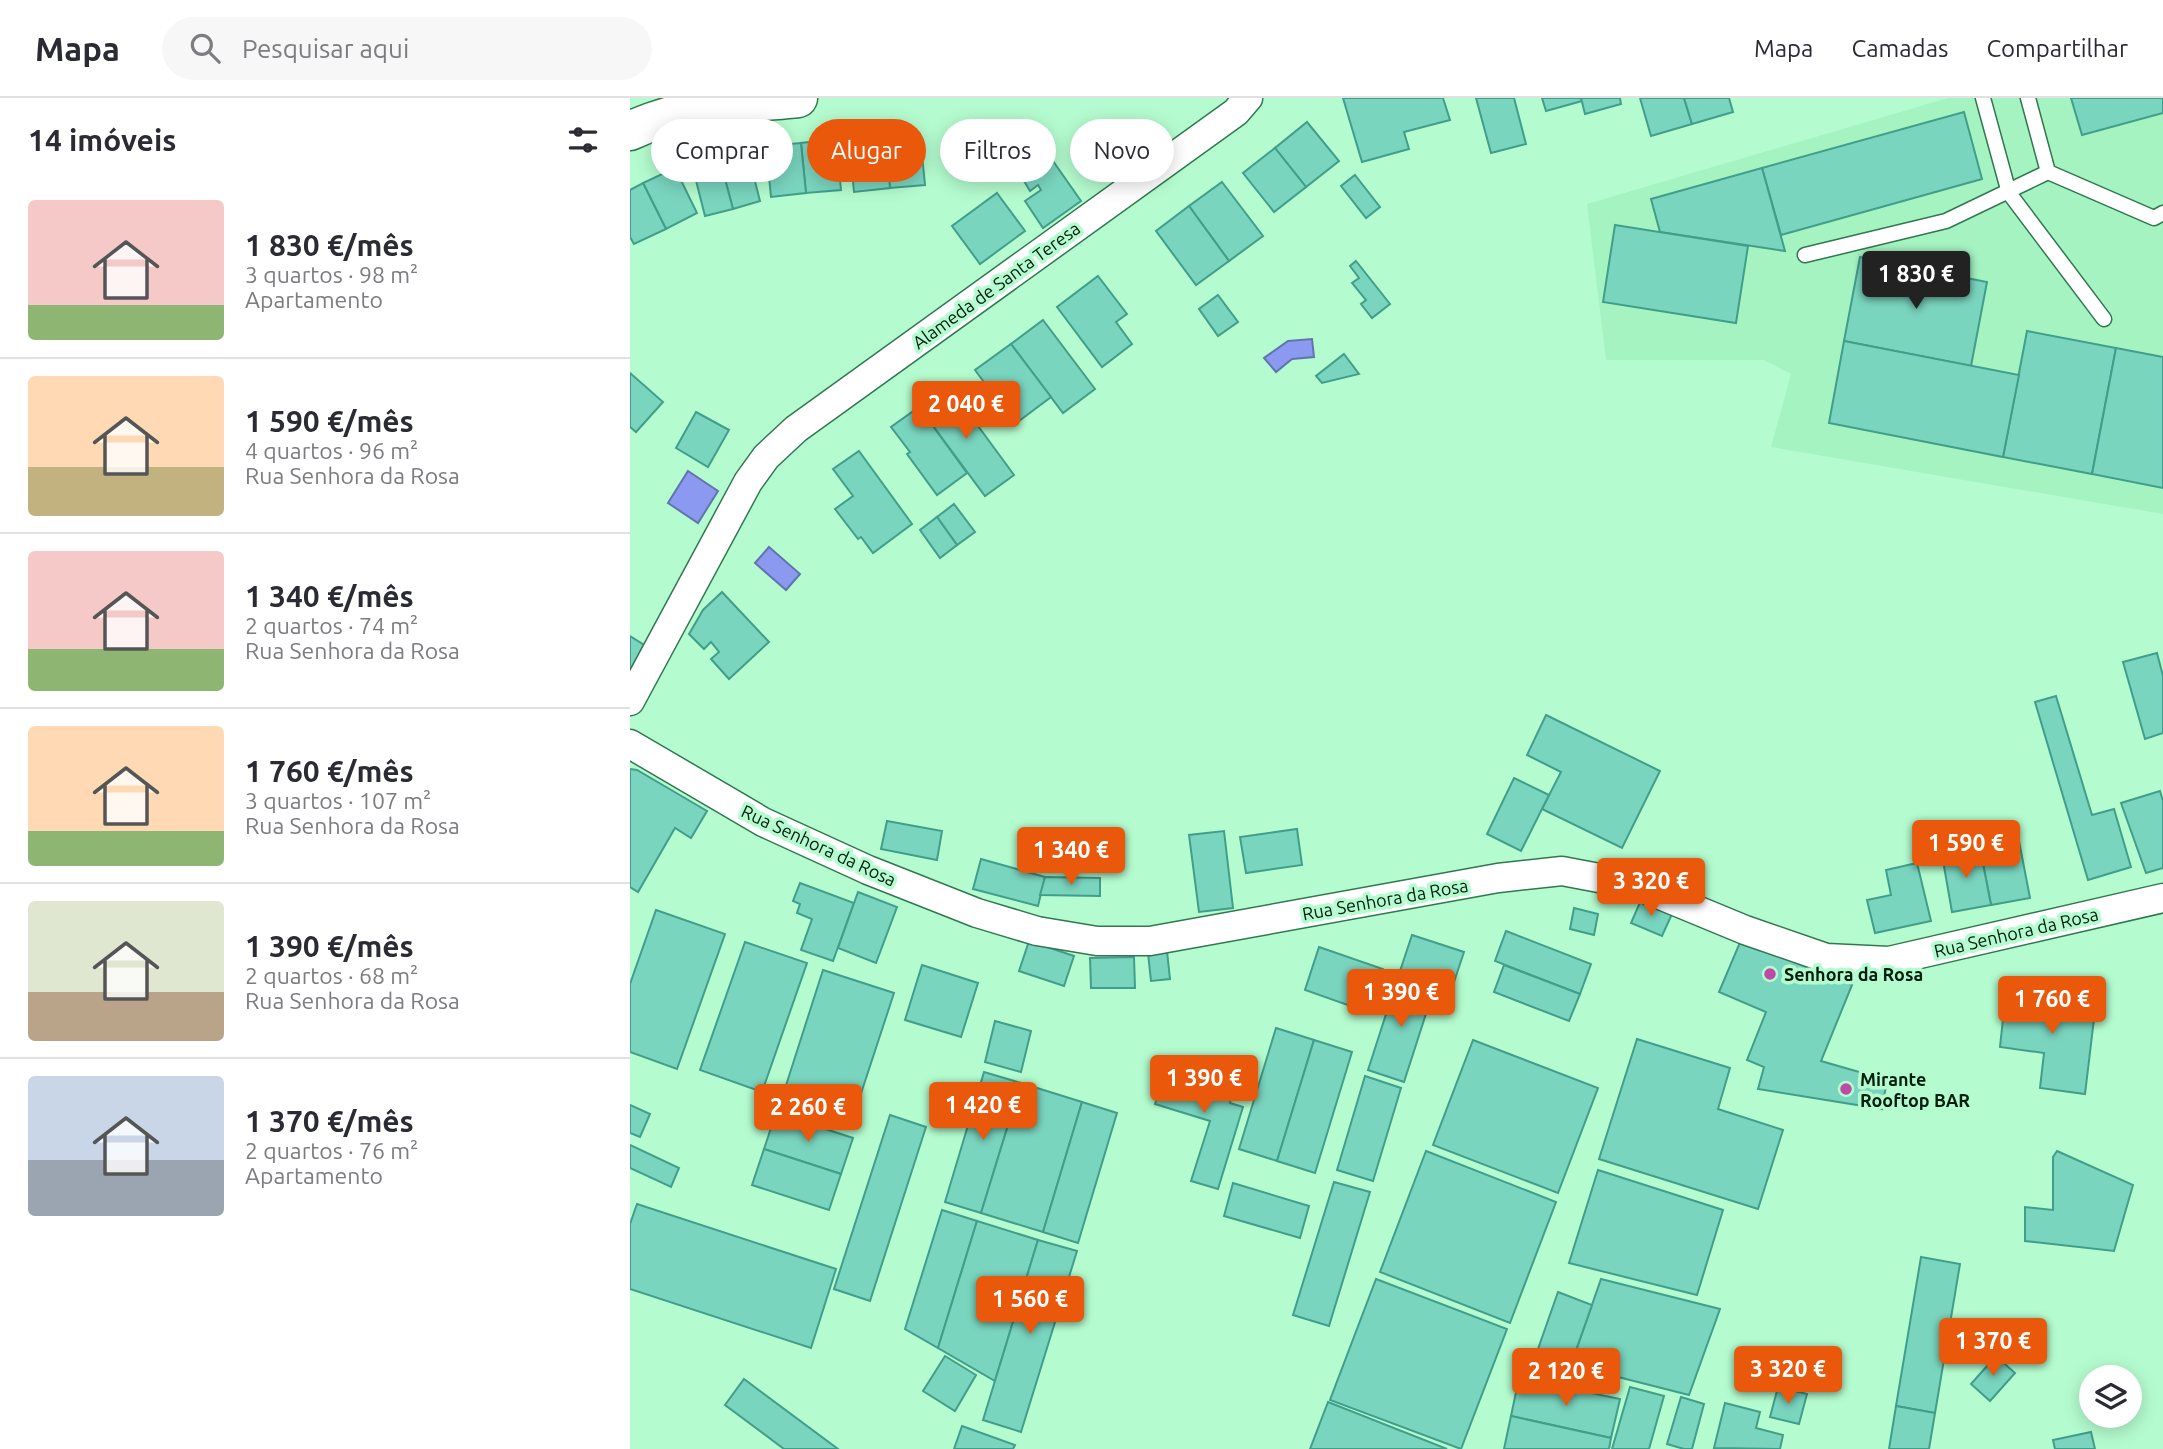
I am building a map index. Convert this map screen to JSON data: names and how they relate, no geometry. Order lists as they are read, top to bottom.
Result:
{
  "streets": {
    "street": ["Alameda de Santa Teresa", "Rua Senhora da Rosa"]
  },
  "places": ["Senhora da Rosa", "Mirante Rooftop BAR"],
  "page": {
    "header": "Mapa",
    "search": "Pesquisar aqui",
    "nav": ["Mapa", "Camadas", "Compartilhar"],
    "heading": "14 imóveis",
    "chip": [
      "Comprar",
      "Alugar",
      "Filtros",
      "Novo"
    ],
    "list": [
      {
        "name": "1 830 €/mês",
        "note": "3 quartos · 98 m² · Apartamento"
      },
      {
        "name": "1 590 €/mês",
        "note": "4 quartos · 96 m² · Rua Senhora da Rosa"
      },
      {
        "name": "1 340 €/mês",
        "note": "2 quartos · 74 m² · Rua Senhora da Rosa"
      },
      {
        "name": "1 760 €/mês",
        "note": "3 quartos · 107 m² · Rua Senhora da Rosa"
      },
      {
        "name": "1 390 €/mês",
        "note": "2 quartos · 68 m² · Rua Senhora da Rosa"
      },
      {
        "name": "1 370 €/mês",
        "note": "2 quartos · 76 m² · Apartamento"
      }
    ],
    "price": [
      "1 830 €",
      "2 040 €",
      "1 590 €",
      "1 340 €",
      "3 320 €",
      "1 390 €",
      "1 760 €",
      "1 390 €",
      "1 420 €",
      "2 260 €",
      "1 560 €",
      "1 370 €",
      "3 320 €",
      "2 120 €"
    ]
  }
}
